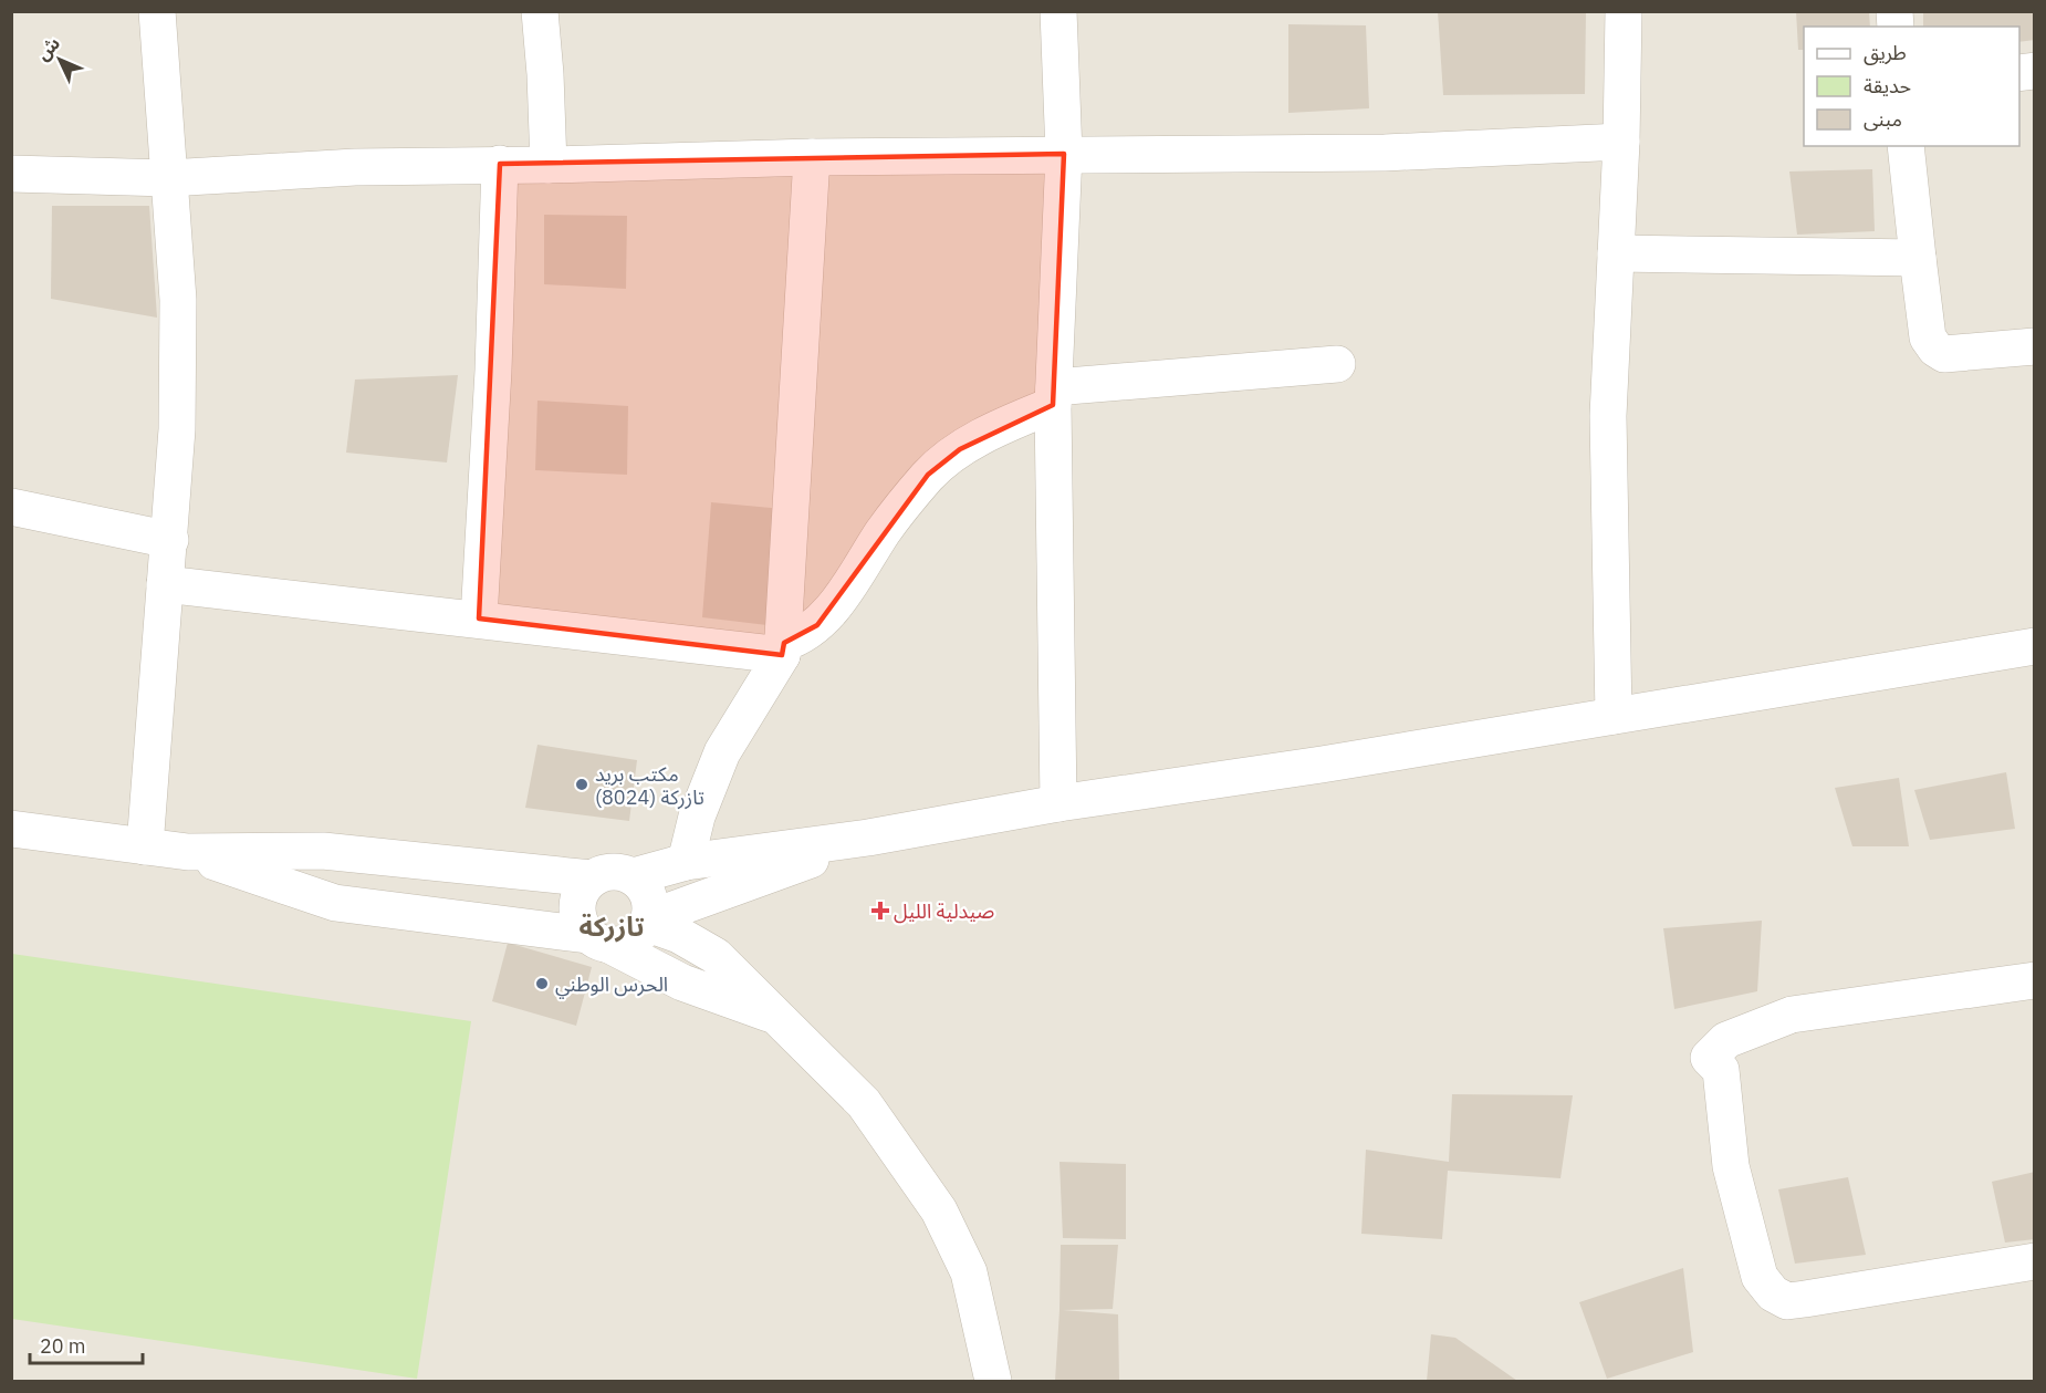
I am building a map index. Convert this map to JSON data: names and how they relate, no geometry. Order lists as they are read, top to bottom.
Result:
{
  "districts": ["تازركة"],
  "places": {
    "other": ["مكتب بريد تازركة (8024)", "الحرس الوطني"],
    "health": ["صيدلية الليل"]
  },
  "legend": ["طريق", "حديقة", "مبنى"],
  "scale_bar": "20 m",
  "north": "top left"
}
